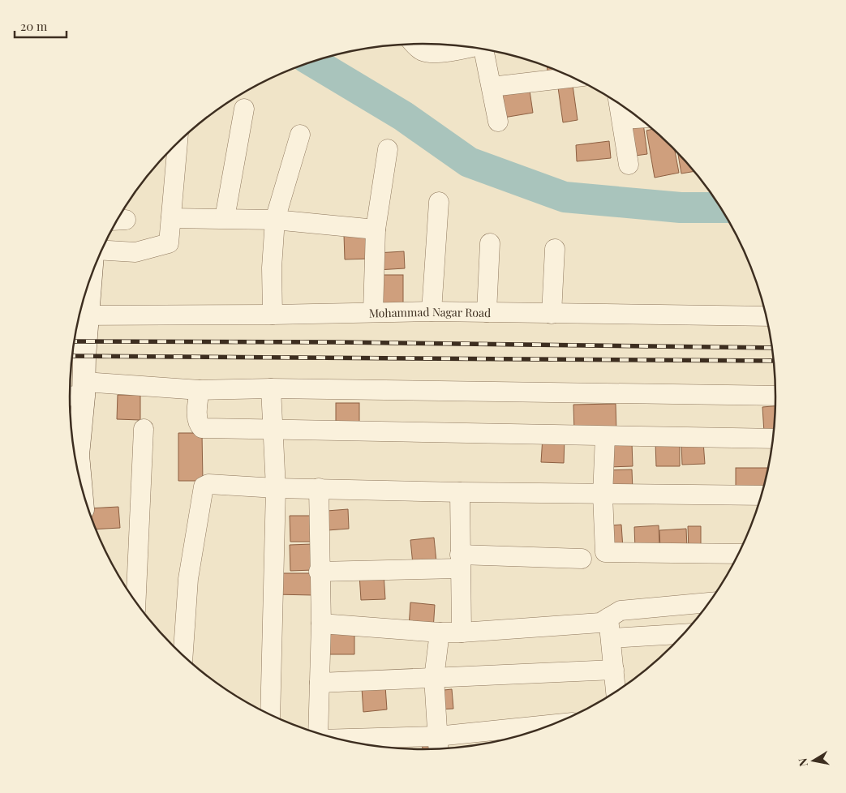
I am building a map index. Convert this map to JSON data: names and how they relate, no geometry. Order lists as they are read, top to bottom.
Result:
{
  "streets": {
    "street": ["Mohammad Nagar Road"]
  },
  "scale_bar": "20 m",
  "north": "left"
}
